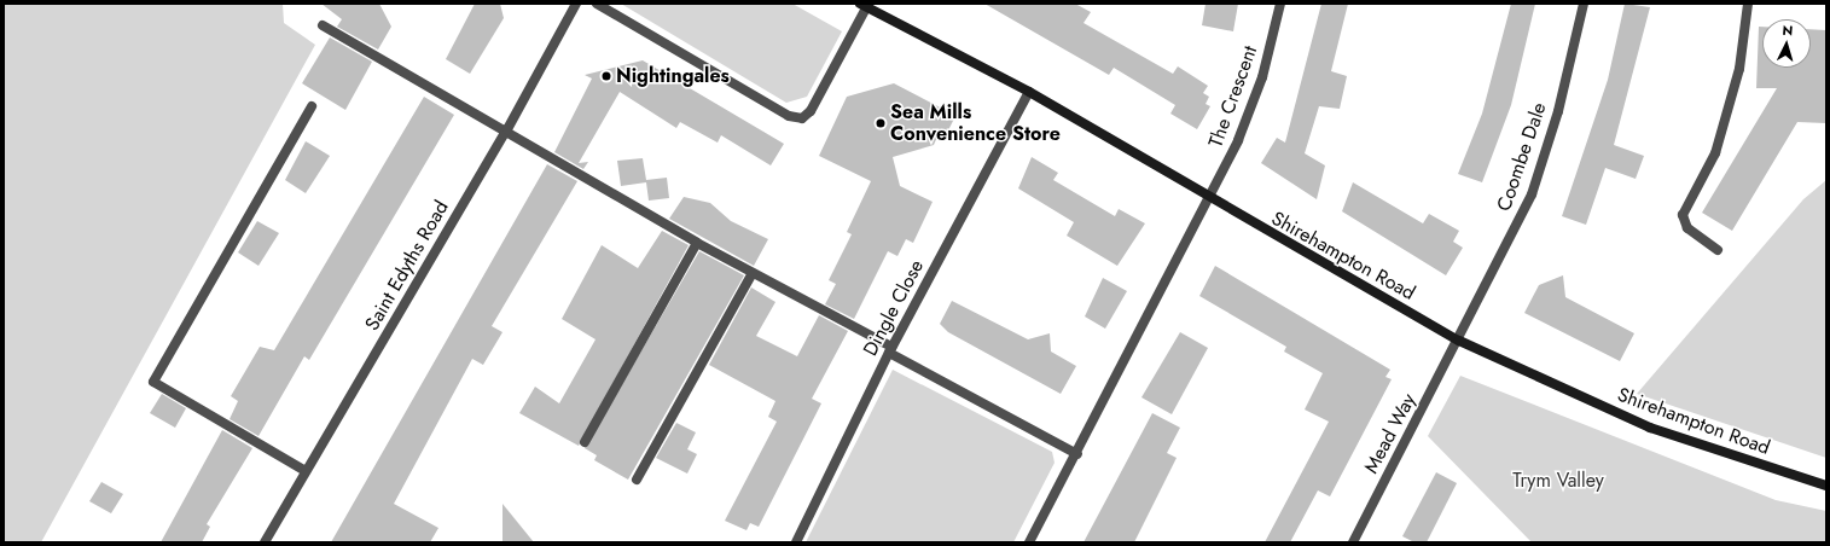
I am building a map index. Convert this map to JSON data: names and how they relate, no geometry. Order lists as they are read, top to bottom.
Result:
{
  "streets": {
    "main road": ["Shirehampton Road"],
    "street": [
      "The Crescent",
      "Coombe Dale",
      "Saint Edyths Road",
      "Dingle Close",
      "Mead Way"
    ]
  },
  "crossings": [
    ["The Crescent", "Shirehampton Road"],
    ["Coombe Dale", "Shirehampton Road"],
    ["Coombe Dale", "Mead Way"],
    ["Shirehampton Road", "Dingle Close"],
    ["Shirehampton Road", "Mead Way"]
  ],
  "parks": ["Trym Valley"],
  "places": ["Nightingales", "Sea Mills Convenience Store"],
  "north": "top"
}
